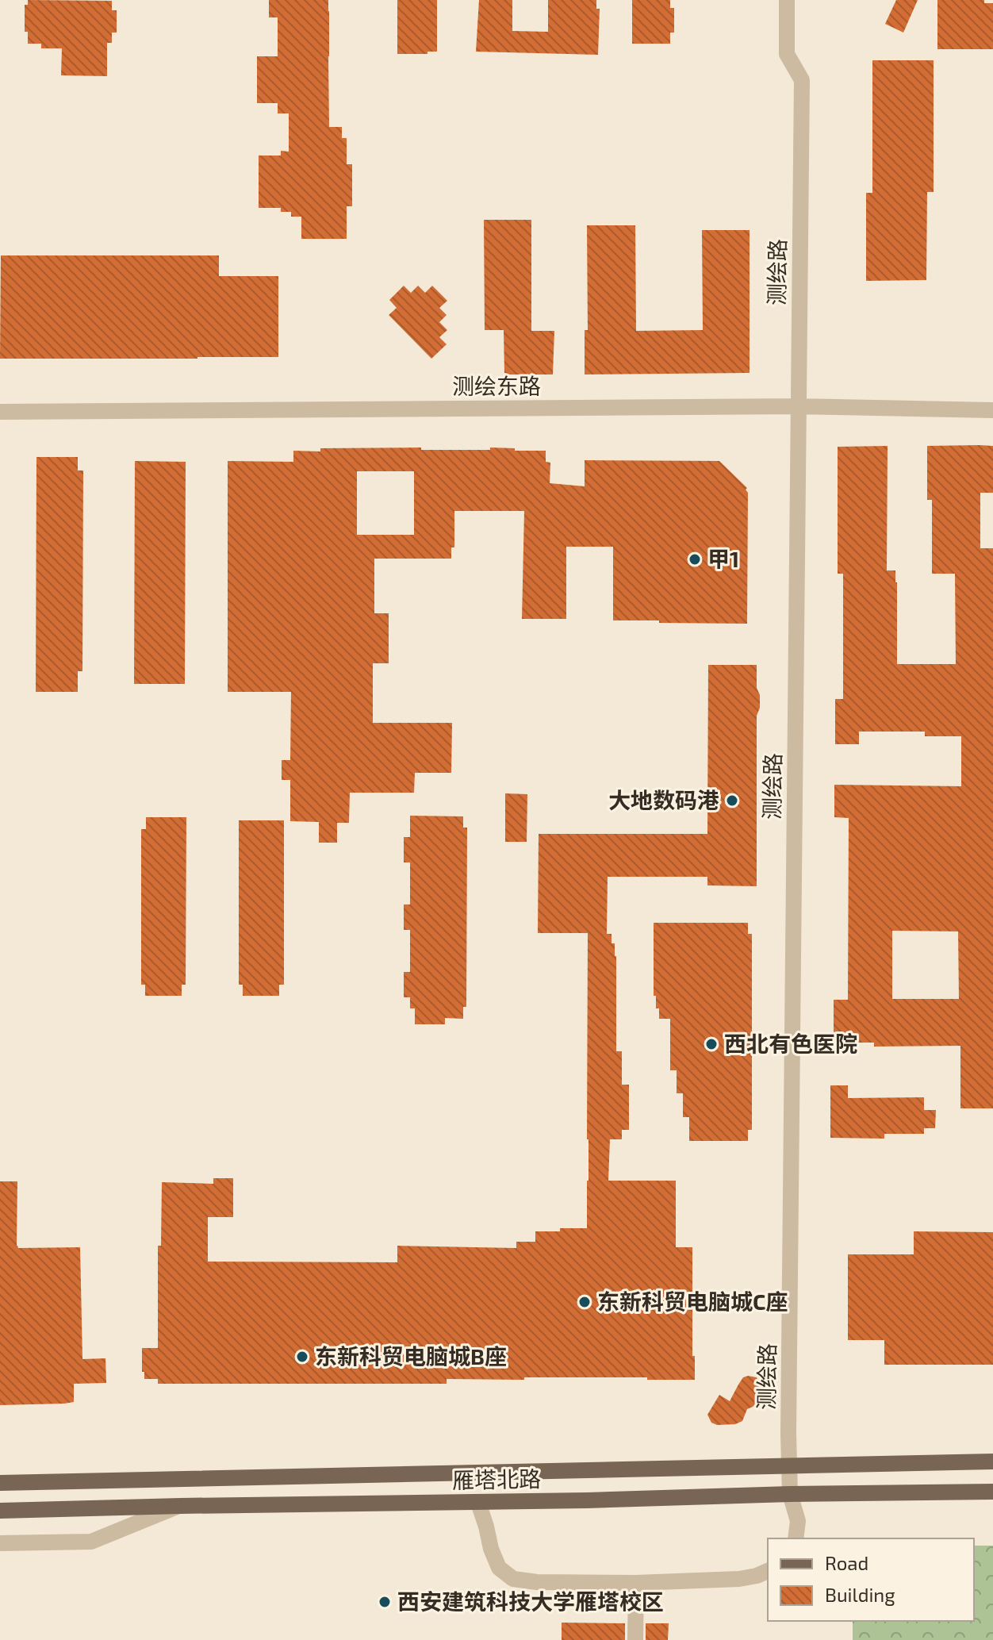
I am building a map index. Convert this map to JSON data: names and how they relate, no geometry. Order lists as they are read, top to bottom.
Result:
{
  "streets": {
    "main road": ["雁塔北路"],
    "street": ["测绘路", "测绘东路"]
  },
  "crossings": [
    ["测绘路", "测绘东路"],
    ["测绘路", "雁塔北路"]
  ],
  "places": [
    "甲1",
    "大地数码港",
    "西北有色医院",
    "东新科贸电脑城C座",
    "东新科贸电脑城B座",
    "西安建筑科技大学雁塔校区"
  ],
  "legend": ["Road", "Building"]
}
